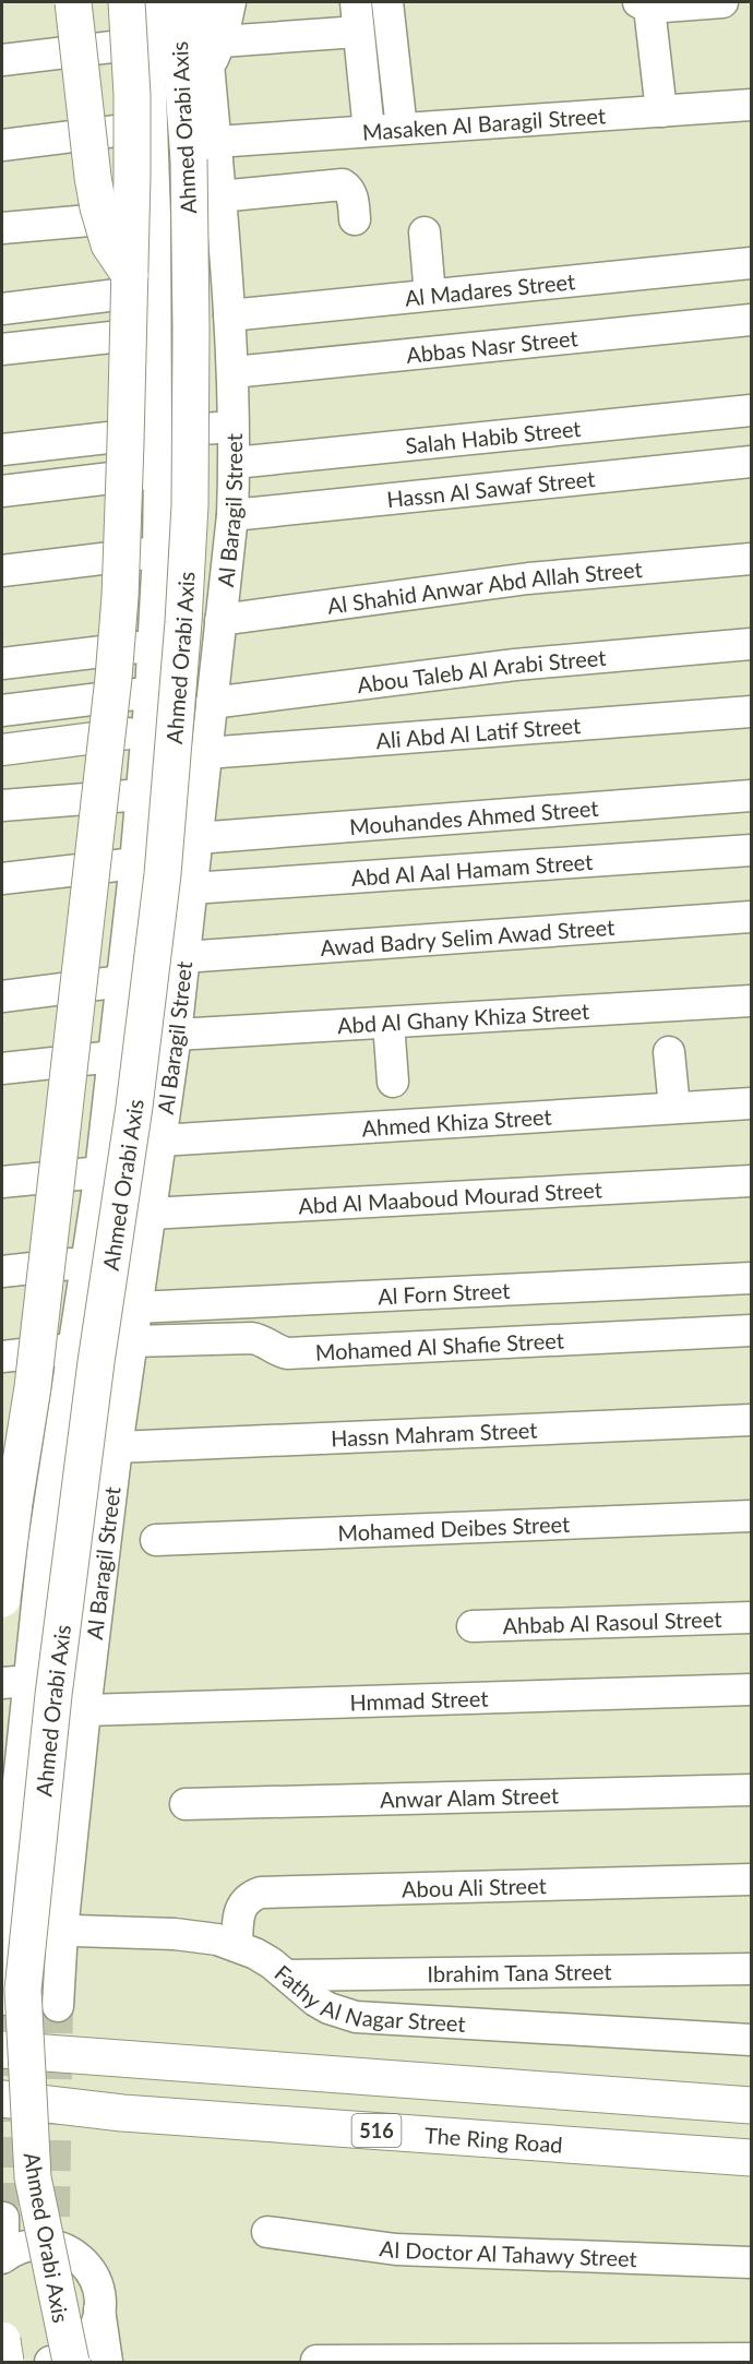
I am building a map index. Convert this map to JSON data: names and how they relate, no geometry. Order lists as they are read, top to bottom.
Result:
{
  "streets": {
    "highway": ["Ahmed Orabi Axis", "516", "The Ring Road"],
    "street": [
      "Masaken Al Baragil Street",
      "Al Madares Street",
      "Abbas Nasr Street",
      "Salah Habib Street",
      "Hassn Al Sawaf Street",
      "Al Baragil Street",
      "Al Shahid Anwar Abd Allah Street",
      "Abou Taleb Al Arabi Street",
      "Ali Abd Al Latif Street",
      "Mouhandes Ahmed Street",
      "Abd Al Aal Hamam Street",
      "Awad Badry Selim Awad Street",
      "Abd Al Ghany Khiza Street",
      "Ahmed Khiza Street",
      "Abd Al Maaboud Mourad Street",
      "Al Forn Street",
      "Mohamed Al Shafie Street",
      "Hassn Mahram Street",
      "Mohamed Deibes Street",
      "Ahbab Al Rasoul Street",
      "Hmmad Street",
      "Anwar Alam Street",
      "Abou Ali Street",
      "Ibrahim Tana Street",
      "Fathy Al Nagar Street",
      "Al Doctor Al Tahawy Street"
    ]
  },
  "crossings": [
    ["Masaken Al Baragil Street", "Al Baragil Street"],
    ["Ahmed Orabi Axis", "Al Baragil Street"],
    ["Al Madares Street", "Al Baragil Street"],
    ["Abbas Nasr Street", "Al Baragil Street"],
    ["Salah Habib Street", "Al Baragil Street"],
    ["Hassn Al Sawaf Street", "Al Baragil Street"],
    ["Al Baragil Street", "Al Shahid Anwar Abd Allah Street"],
    ["Al Baragil Street", "Abou Taleb Al Arabi Street"],
    ["Al Baragil Street", "Ali Abd Al Latif Street"],
    ["Al Baragil Street", "Mouhandes Ahmed Street"],
    ["Al Baragil Street", "Abd Al Aal Hamam Street"],
    ["Al Baragil Street", "Awad Badry Selim Awad Street"],
    ["Al Baragil Street", "Abd Al Ghany Khiza Street"],
    ["Al Baragil Street", "Ahmed Khiza Street"],
    ["Al Baragil Street", "Abd Al Maaboud Mourad Street"],
    ["Al Baragil Street", "Al Forn Street"],
    ["Al Baragil Street", "Mohamed Al Shafie Street"],
    ["Al Baragil Street", "Hassn Mahram Street"],
    ["Al Baragil Street", "Hmmad Street"],
    ["Al Baragil Street", "Fathy Al Nagar Street"],
    ["Abou Ali Street", "Fathy Al Nagar Street"],
    ["Ibrahim Tana Street", "Fathy Al Nagar Street"]
  ]
}
